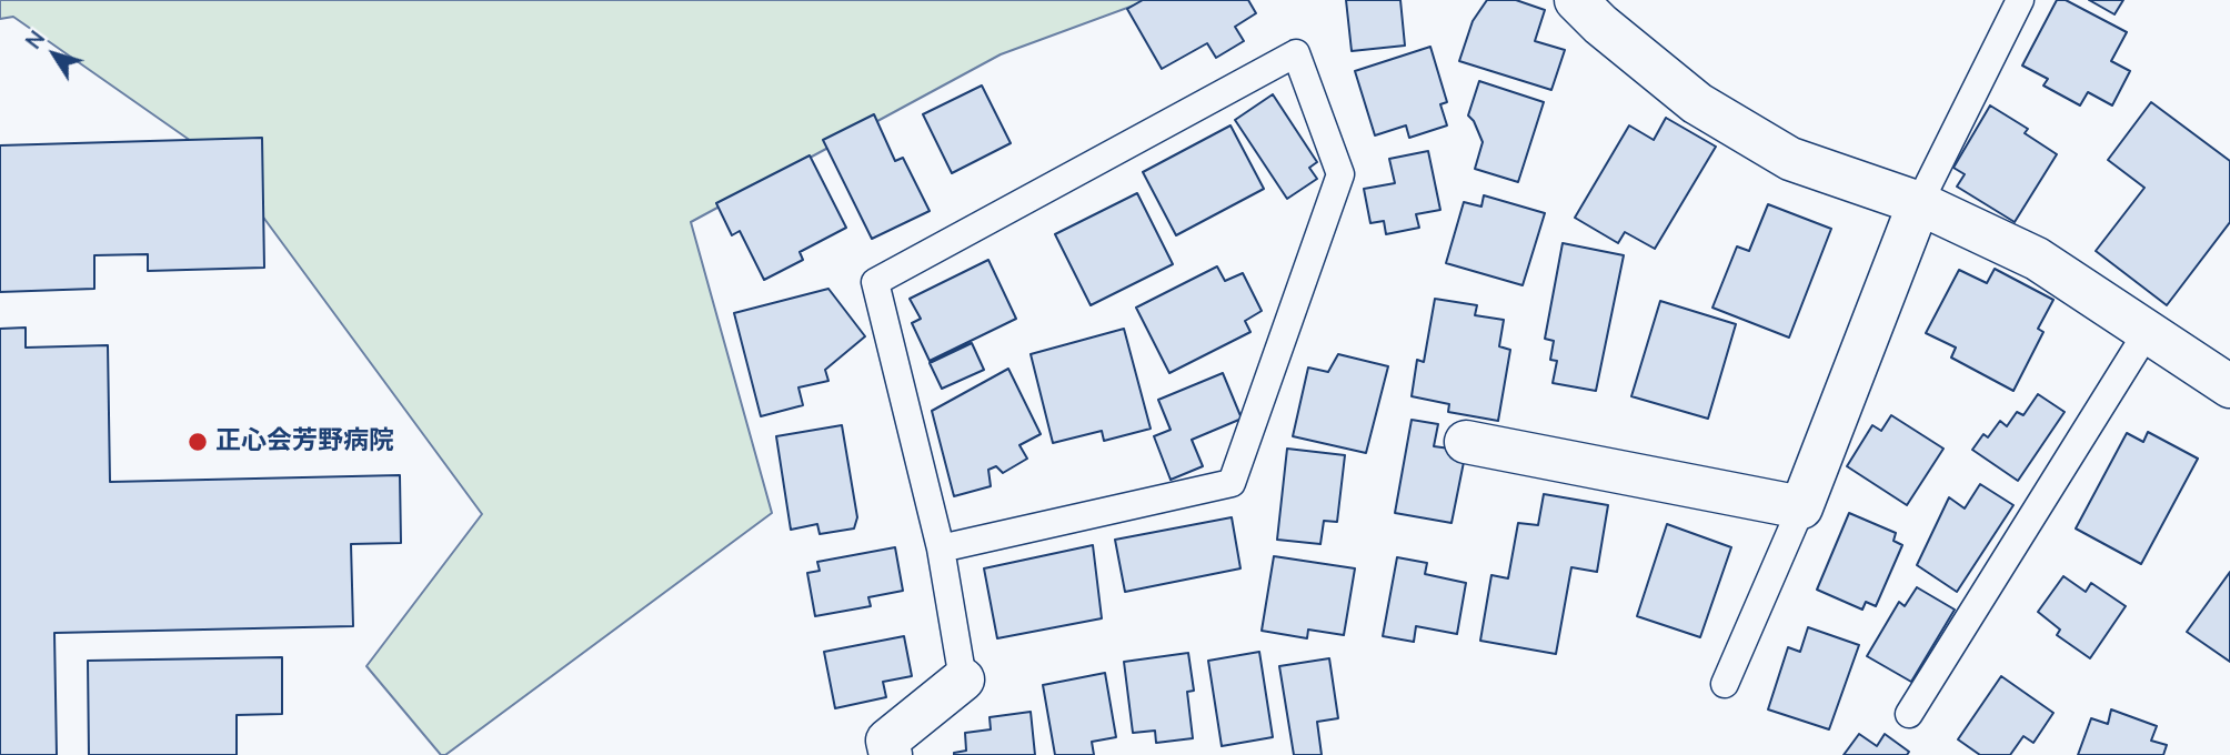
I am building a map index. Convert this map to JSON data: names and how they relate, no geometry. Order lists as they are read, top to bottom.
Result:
{
  "places": ["正心会芳野病院"],
  "north": "top left"
}
